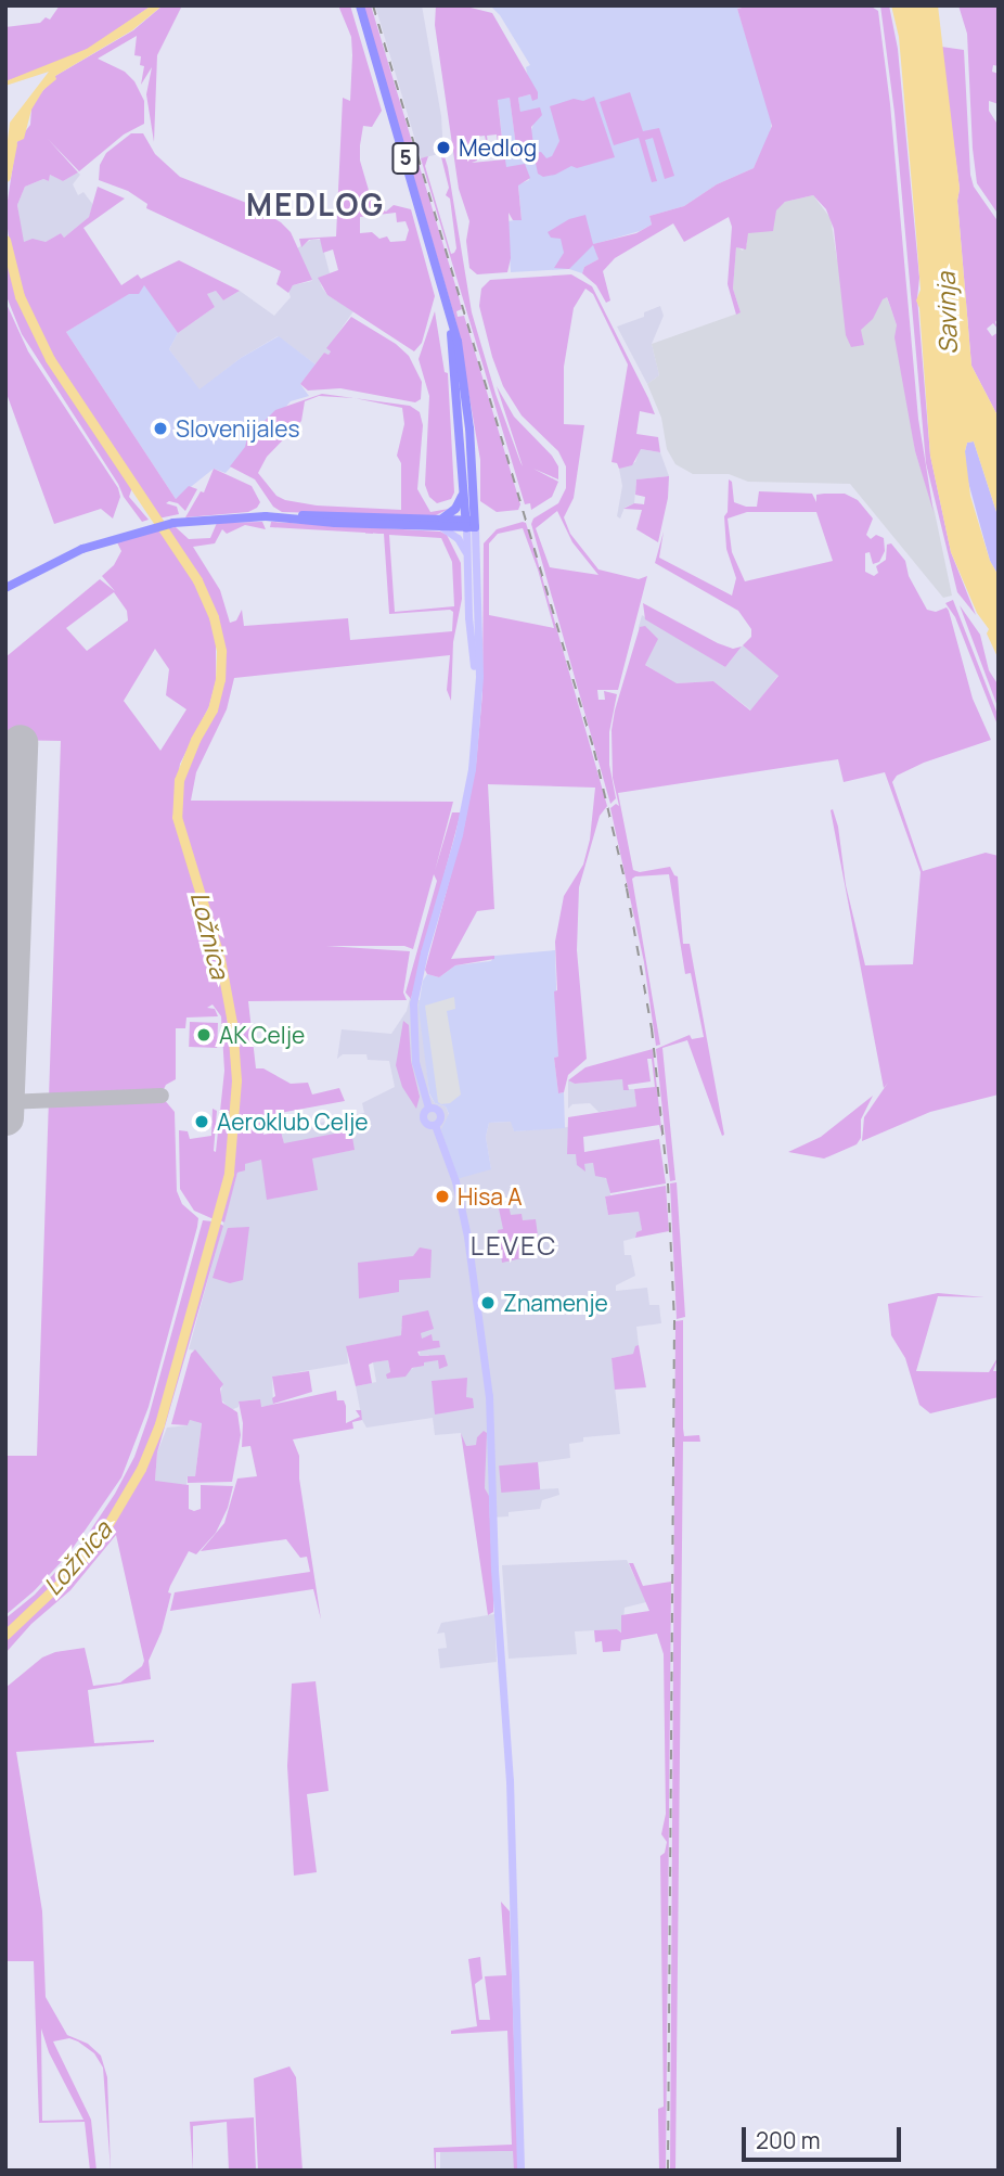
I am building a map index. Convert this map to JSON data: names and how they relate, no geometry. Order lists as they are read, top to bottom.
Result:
{
  "streets": {
    "main road": ["5"]
  },
  "districts": ["MEDLOG", "LEVEC"],
  "water": ["Savinja", "Ložnica"],
  "places": [
    "Medlog",
    "Slovenijales",
    "AK Celje",
    "Aeroklub Celje",
    "Hisa A",
    "Znamenje"
  ],
  "scale_bar": "200 m"
}
